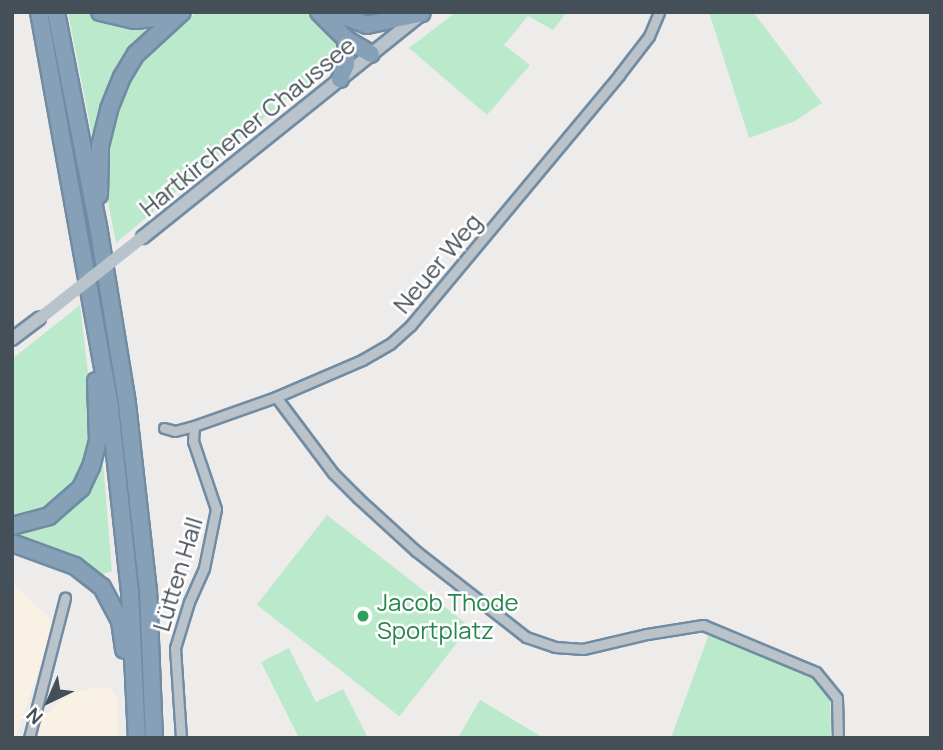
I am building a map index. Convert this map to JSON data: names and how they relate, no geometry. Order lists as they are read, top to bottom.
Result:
{
  "streets": {
    "main road": ["Hartkirchener Chaussee"],
    "street": ["Neuer Weg", "Lütten Hall"]
  },
  "crossings": [
    ["Neuer Weg", "Lütten Hall"]
  ],
  "places": ["Jacob Thode Sportplatz"],
  "north": "bottom left"
}
